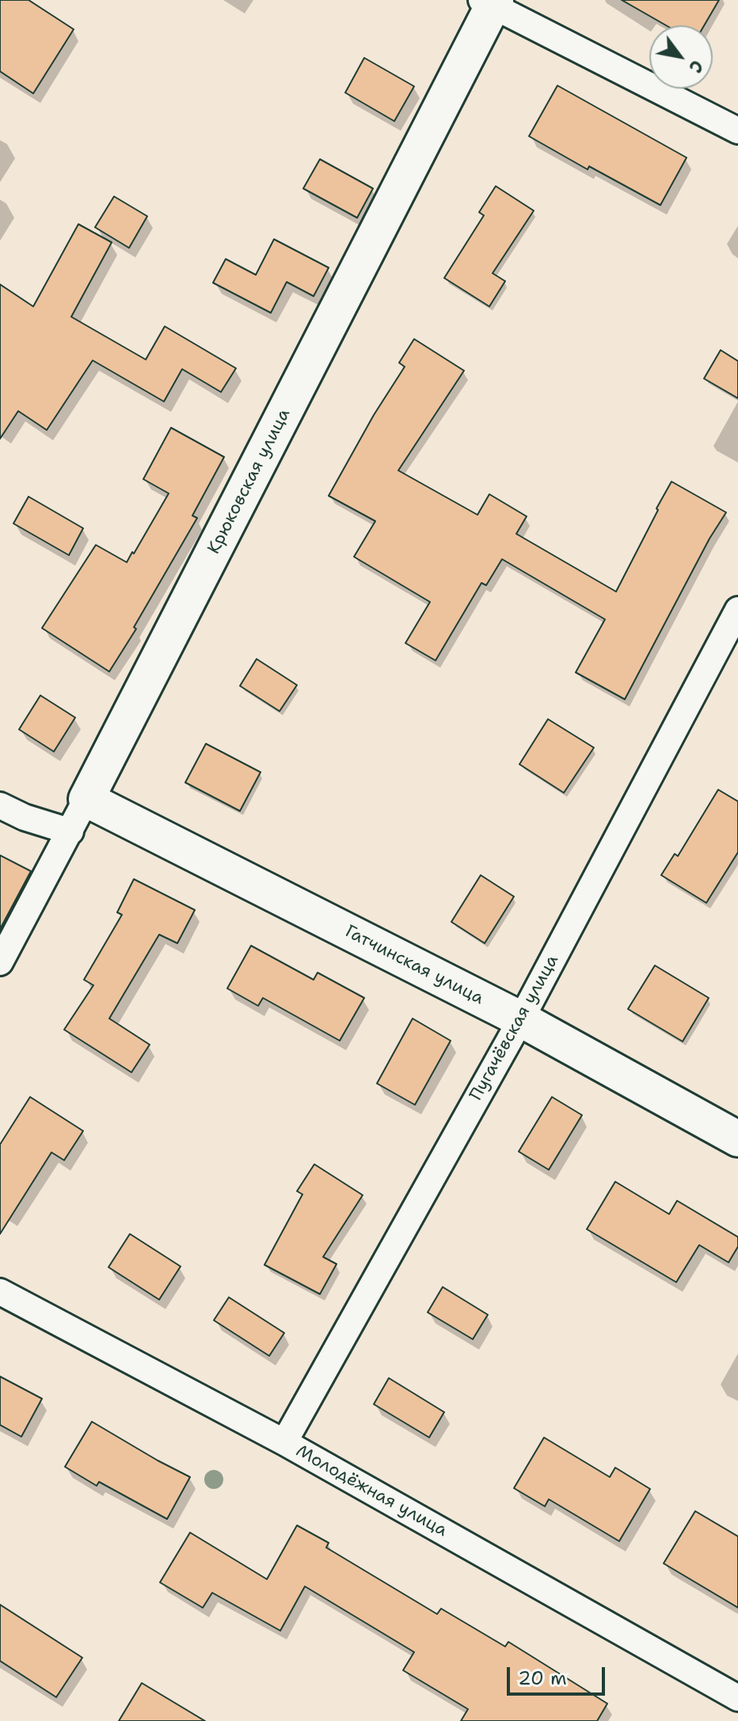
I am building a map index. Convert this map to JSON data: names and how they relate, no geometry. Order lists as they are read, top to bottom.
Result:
{
  "streets": {
    "street": [
      "Крюковская улица",
      "Гатчинская улица",
      "Пугачёвская улица",
      "Молодёжная улица"
    ]
  },
  "crossings": [
    ["Крюковская улица", "Гатчинская улица"],
    ["Гатчинская улица", "Пугачёвская улица"],
    ["Пугачёвская улица", "Молодёжная улица"]
  ],
  "scale_bar": "20 m",
  "north": "bottom right"
}
